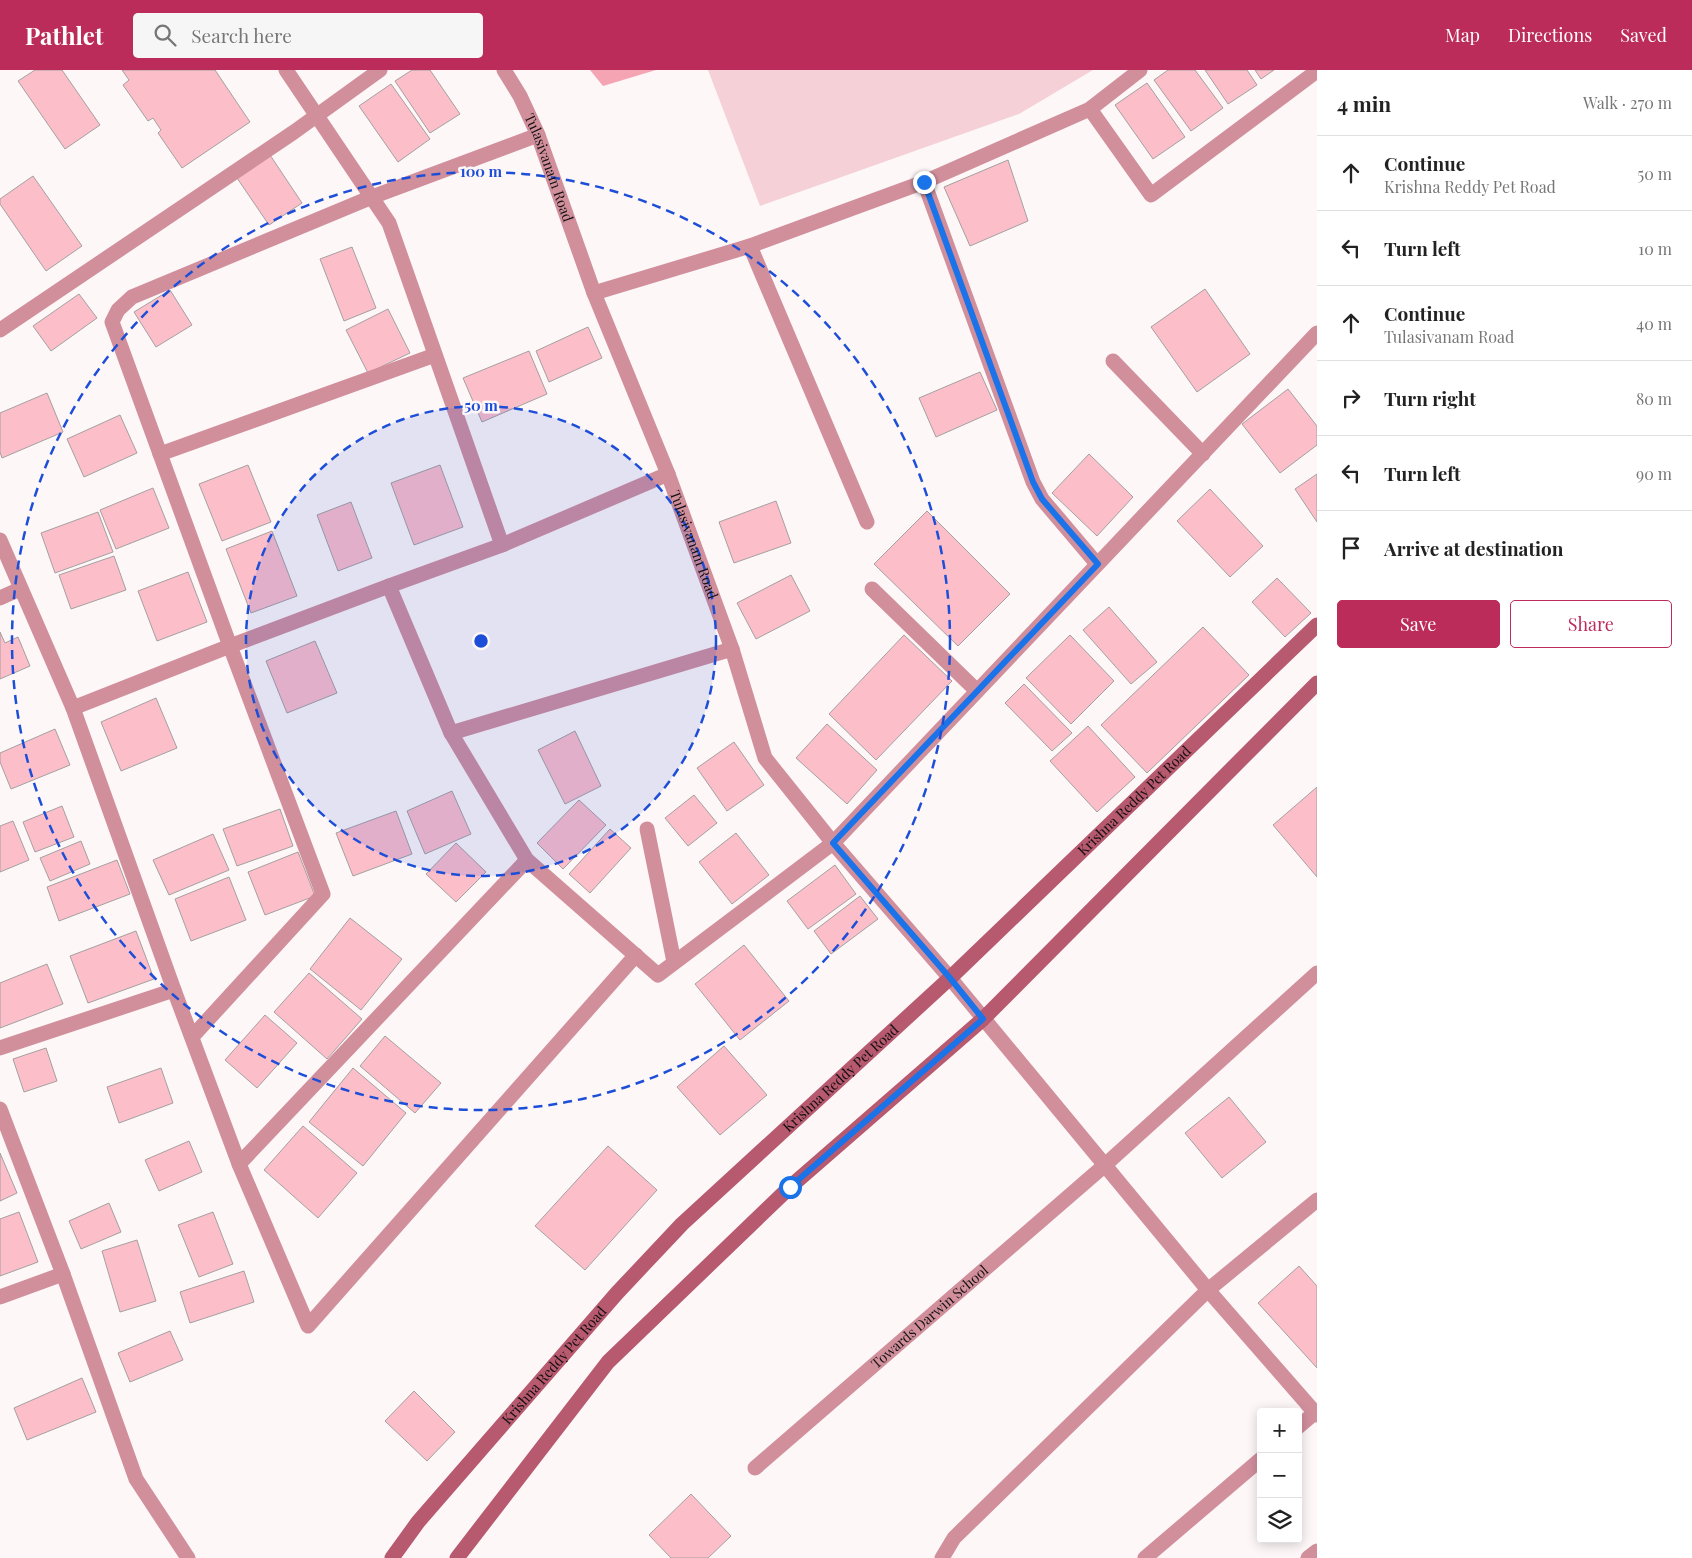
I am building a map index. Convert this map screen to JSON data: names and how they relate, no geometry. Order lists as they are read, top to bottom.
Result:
{
  "streets": {
    "main road": ["Krishna Reddy Pet Road"],
    "street": ["Tulasivanam Road", "Towards Darwin School"]
  },
  "crossings": [
    ["Tulasivanam Road", "Krishna Reddy Pet Road"],
    ["Tulasivanam Road", "Towards Darwin School"]
  ],
  "page": {
    "header": "Pathlet",
    "search": "Search here",
    "nav": ["Map", "Directions", "Saved"],
    "heading": ["4 min", "Walk · 270 m"],
    "list": [
      ["Continue", "Krishna Reddy Pet Road", "50 m"],
      ["Turn left", "10 m"],
      ["Continue", "Tulasivanam Road", "40 m"],
      ["Turn right", "80 m"],
      ["Turn left", "90 m"],
      "Arrive at destination"
    ],
    "buttons": ["Save", "Share"],
    "map_buttons": ["+", "−"]
  },
  "rings": ["100 m", "50 m"]
}
